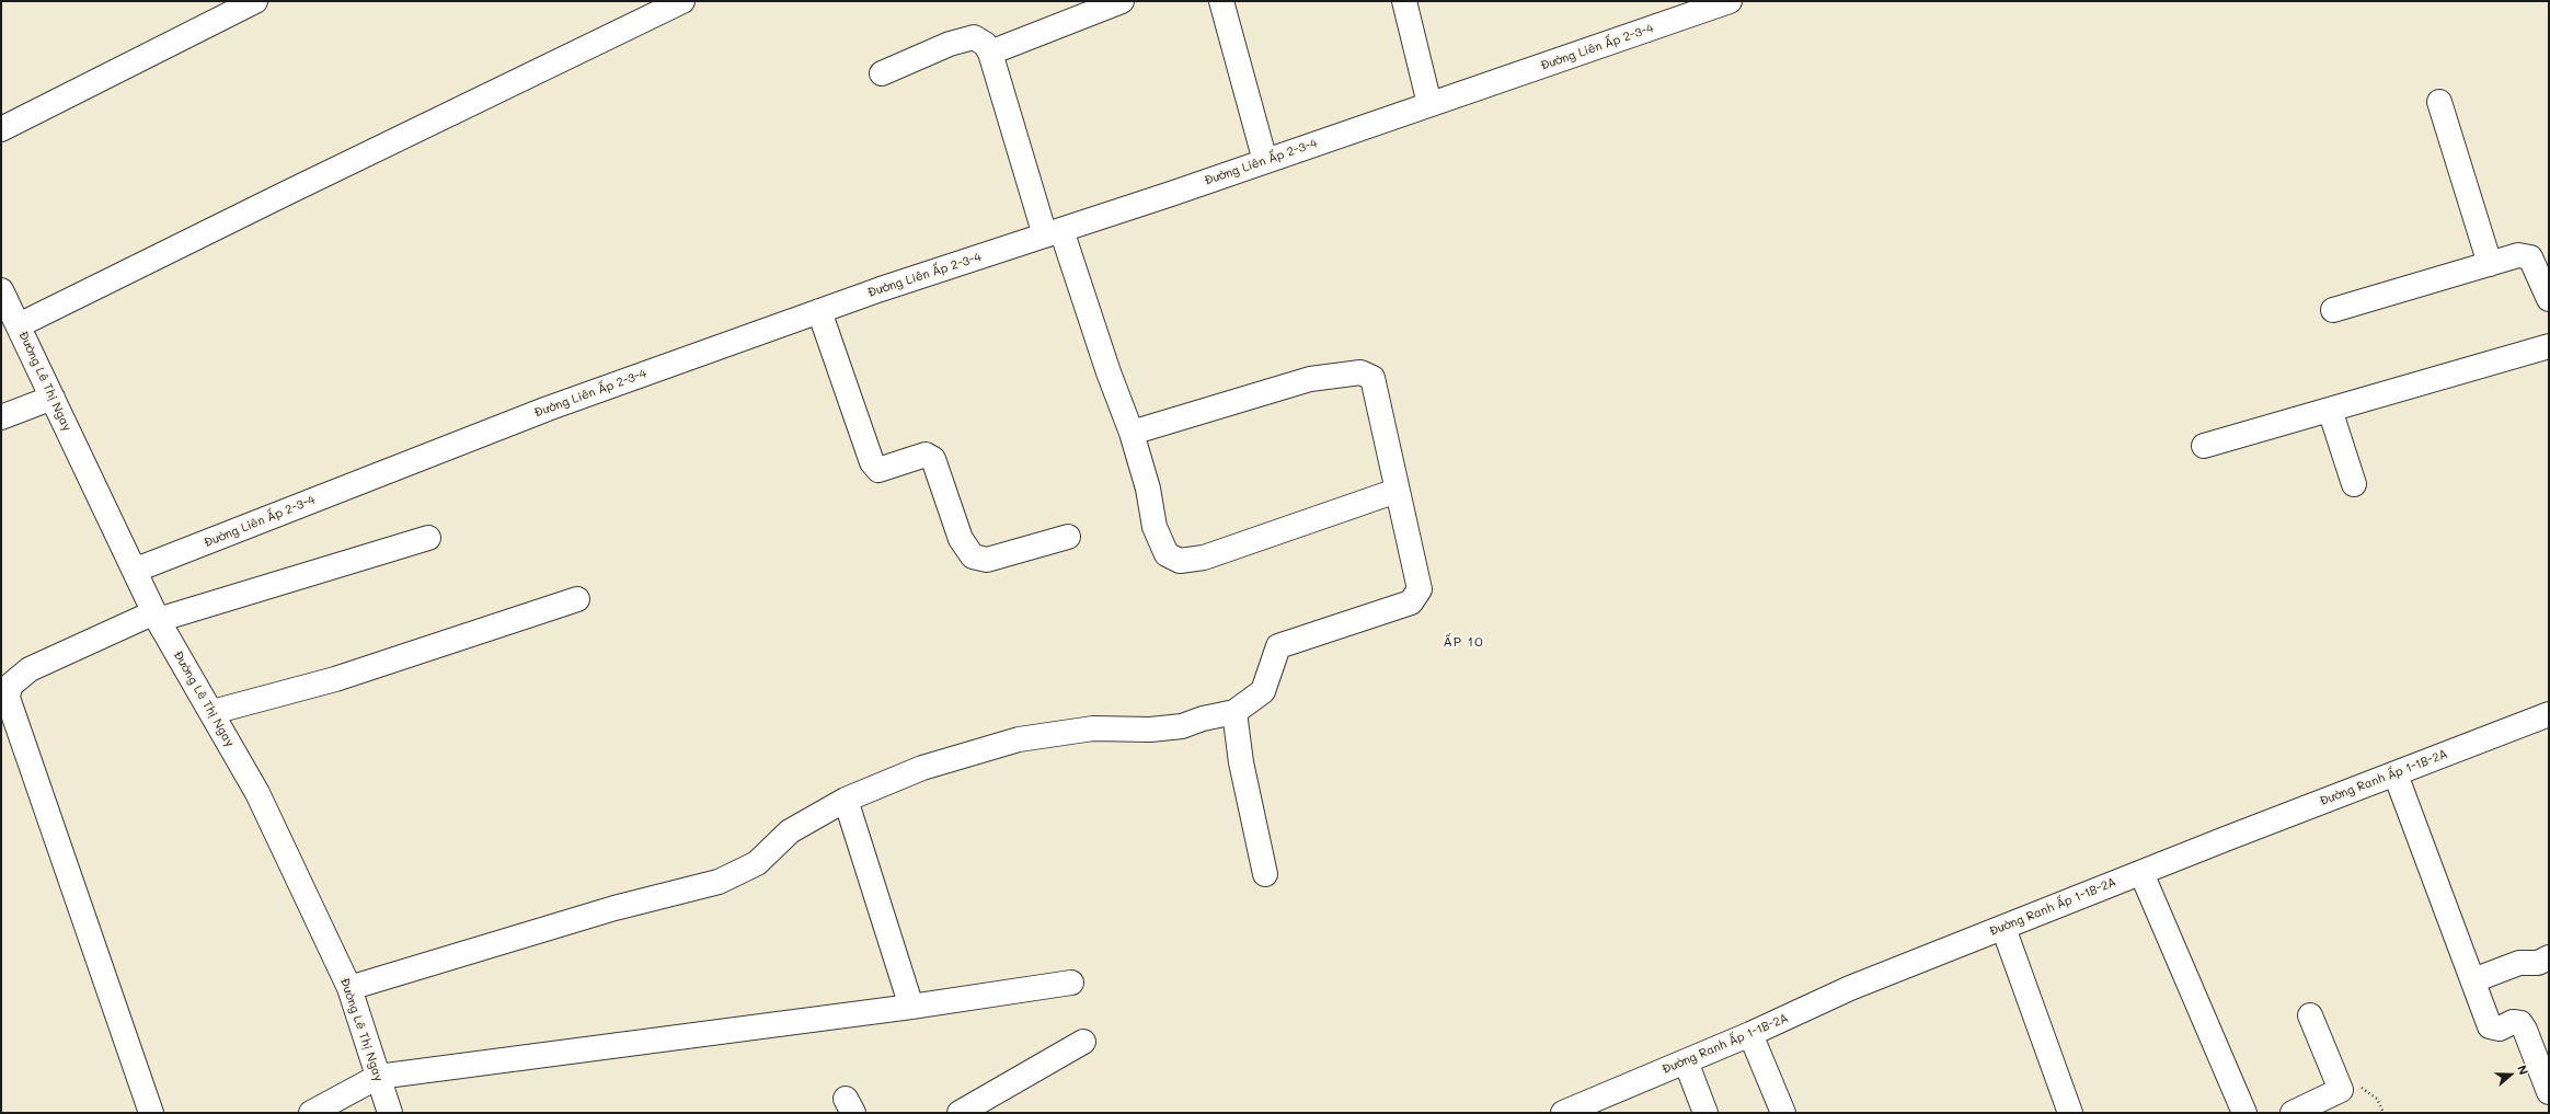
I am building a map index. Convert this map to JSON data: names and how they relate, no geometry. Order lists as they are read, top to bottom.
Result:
{
  "streets": {
    "street": ["Đường Liên Ấp 2-3-4", "Đường Lê Thị Ngay", "Đường Ranh Ấp 1-1B-2A"]
  },
  "crossings": [
    ["Đường Liên Ấp 2-3-4", "Đường Lê Thị Ngay"]
  ],
  "districts": ["ẤP 10"],
  "north": "right"
}
